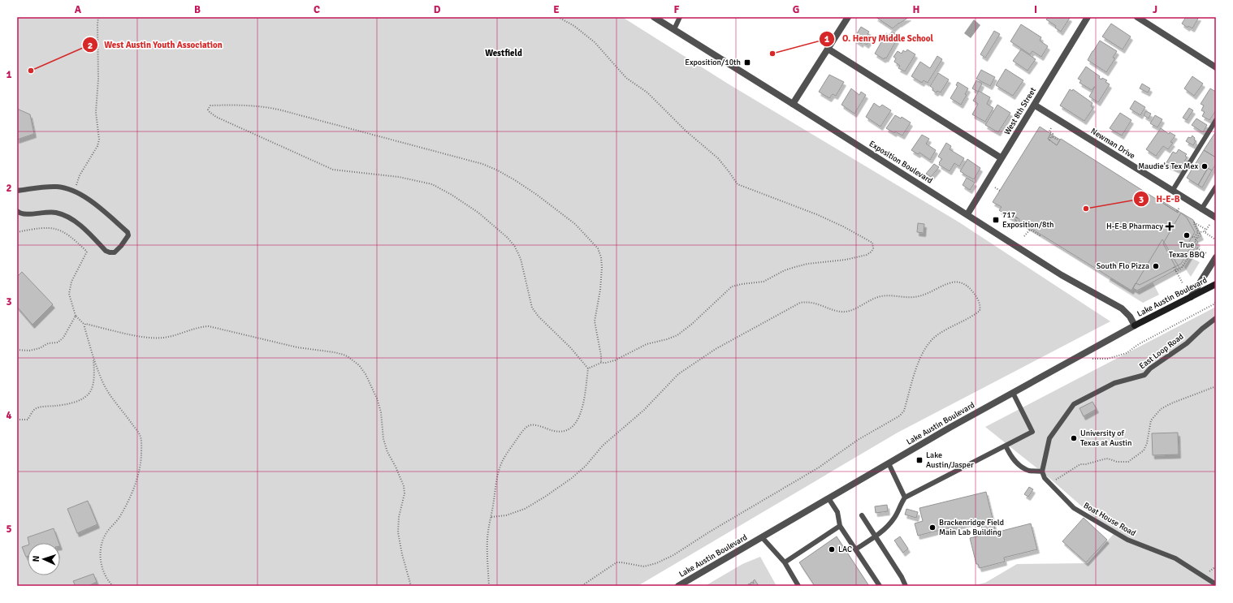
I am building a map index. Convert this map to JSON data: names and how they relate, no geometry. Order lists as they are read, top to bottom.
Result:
{
  "streets": {
    "main road": ["Lake Austin Boulevard"],
    "street": ["West 8th Street", "Newman Drive", "Exposition Boulevard"],
    "lane": ["East Loop Road", "Boat House Road"]
  },
  "crossings": [
    ["West 8th Street", "Newman Drive"],
    ["West 8th Street", "Exposition Boulevard"],
    ["Exposition Boulevard", "Lake Austin Boulevard"],
    ["East Loop Road", "Boat House Road"]
  ],
  "districts": ["Westfield"],
  "places": {
    "other": [
      "O. Henry Middle School",
      "West Austin Youth Association",
      "Maudie's Tex Mex",
      "H-E-B",
      "True Texas BBQ",
      "South Flo Pizza",
      "University of Texas at Austin",
      "Brackenridge Field Main Lab Building",
      "LAC"
    ],
    "transit": ["Exposition/10th", "717 Exposition/8th", "Lake Austin/Jasper"],
    "health": ["H-E-B Pharmacy"]
  },
  "north": "left",
  "grid": {
    "columns": [
      "A",
      "B",
      "C",
      "D",
      "E",
      "F",
      "G",
      "H",
      "I",
      "J"
    ],
    "rows": [
      "1",
      "2",
      "3",
      "4",
      "5"
    ]
  }
}
